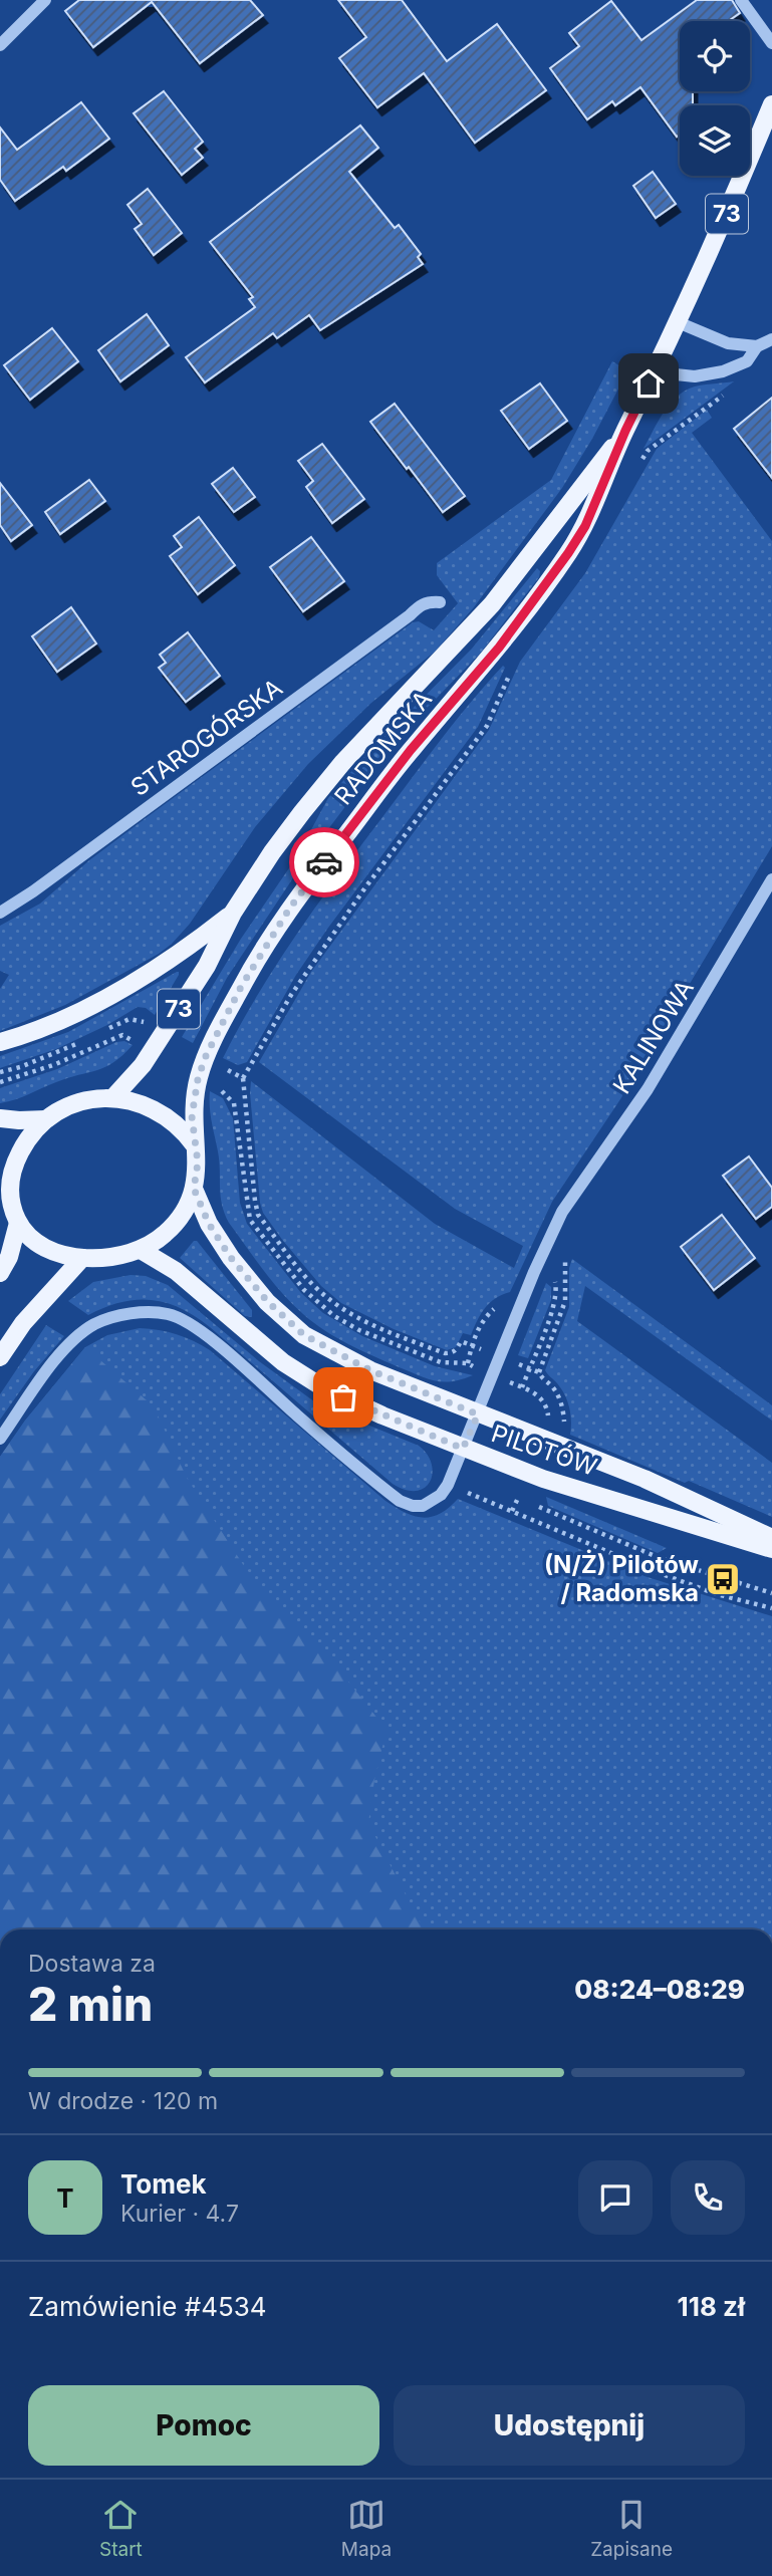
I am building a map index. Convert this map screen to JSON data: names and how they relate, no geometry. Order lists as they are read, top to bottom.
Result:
{
  "streets": {
    "main road": ["73", "RADOMSKA", "PILOTÓW"],
    "street": ["STAROGÓRSKA", "KALINOWA"]
  },
  "crossings": [
    ["73", "RADOMSKA"],
    ["73", "PILOTÓW"],
    ["RADOMSKA", "PILOTÓW"],
    ["KALINOWA", "PILOTÓW"]
  ],
  "places": {
    "bus stop": ["(N/Ż) Pilotów / Radomska"]
  },
  "page": {
    "heading": ["2 min", "Dostawa za", "08:24–08:29"],
    "panel": [
      "Tomek",
      "Kurier · 4.7",
      "Zamówienie #4534",
      "118 zł"
    ],
    "bar": "W drodze · 120 m",
    "round": "T",
    "buttons": ["Pomoc", "Udostępnij"],
    "tabs": ["Start", "Mapa", "Zapisane"]
  }
}
